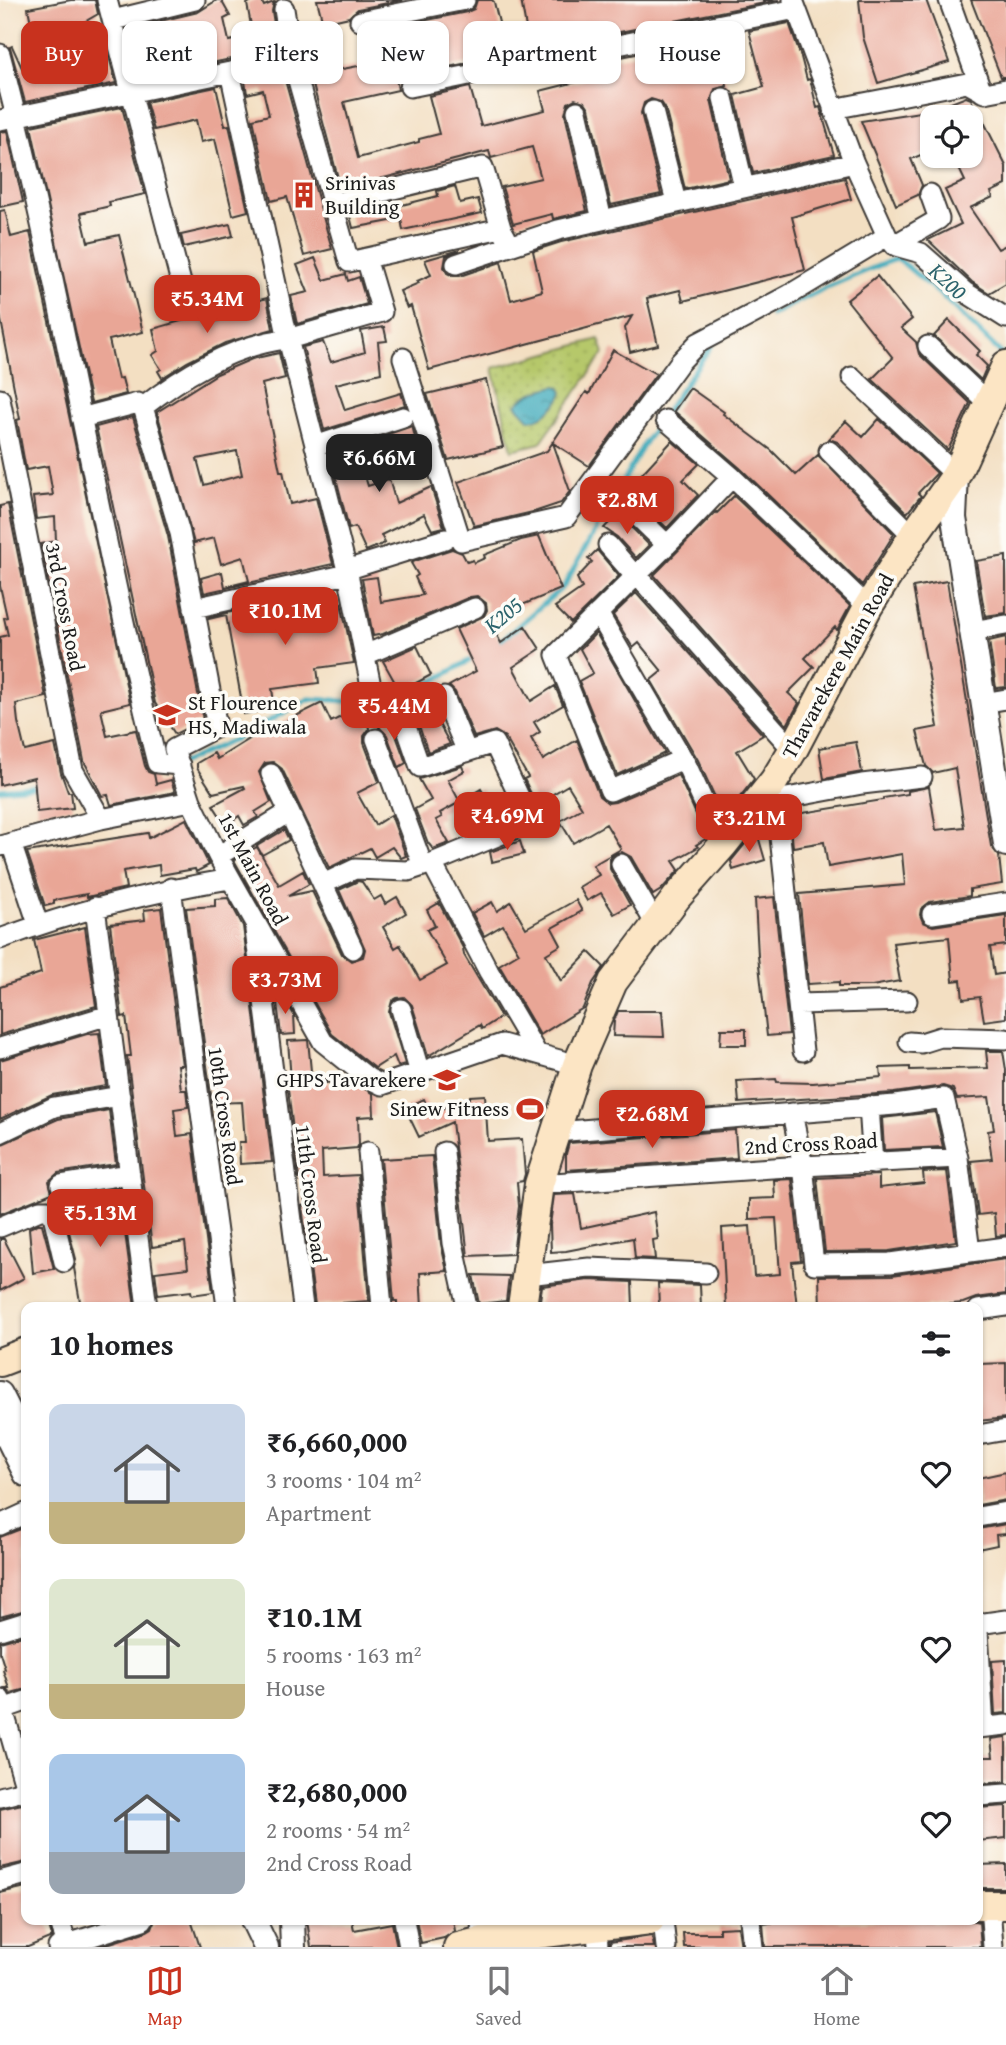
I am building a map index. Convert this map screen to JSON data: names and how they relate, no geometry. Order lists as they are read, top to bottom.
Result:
{
  "streets": {
    "main road": ["Thavarekere Main Road"],
    "street": [
      "3rd Cross Road",
      "1st Main Road",
      "10th Cross Road",
      "2nd Cross Road",
      "11th Cross Road"
    ]
  },
  "crossings": [
    ["Thavarekere Main Road", "1st Main Road"],
    ["Thavarekere Main Road", "2nd Cross Road"],
    ["1st Main Road", "11th Cross Road"]
  ],
  "water": ["K200", "K205"],
  "places": {
    "building": ["Srinivas Building"],
    "school or university": ["St Flourence HS, Madiwala", "GHPS Tavarekere"],
    "sports": ["Sinew Fitness"]
  },
  "page": {
    "chip": [
      "Buy",
      "Rent",
      "Filters",
      "New",
      "Apartment",
      "House"
    ],
    "price": [
      "₹5.34M",
      "₹6.66M",
      "₹2.8M",
      "₹10.1M",
      "₹5.44M",
      "₹4.69M",
      "₹3.21M",
      "₹3.73M",
      "₹2.68M",
      "₹5.13M"
    ],
    "heading": "10 homes",
    "list": [
      {
        "name": "₹6,660,000",
        "note": "3 rooms · 104 m² · Apartment"
      },
      {
        "name": "₹10.1M",
        "note": "5 rooms · 163 m² · House"
      },
      {
        "name": "₹2,680,000",
        "note": "2 rooms · 54 m² · 2nd Cross Road"
      }
    ],
    "tabs": ["Map", "Saved", "Home"]
  }
}
